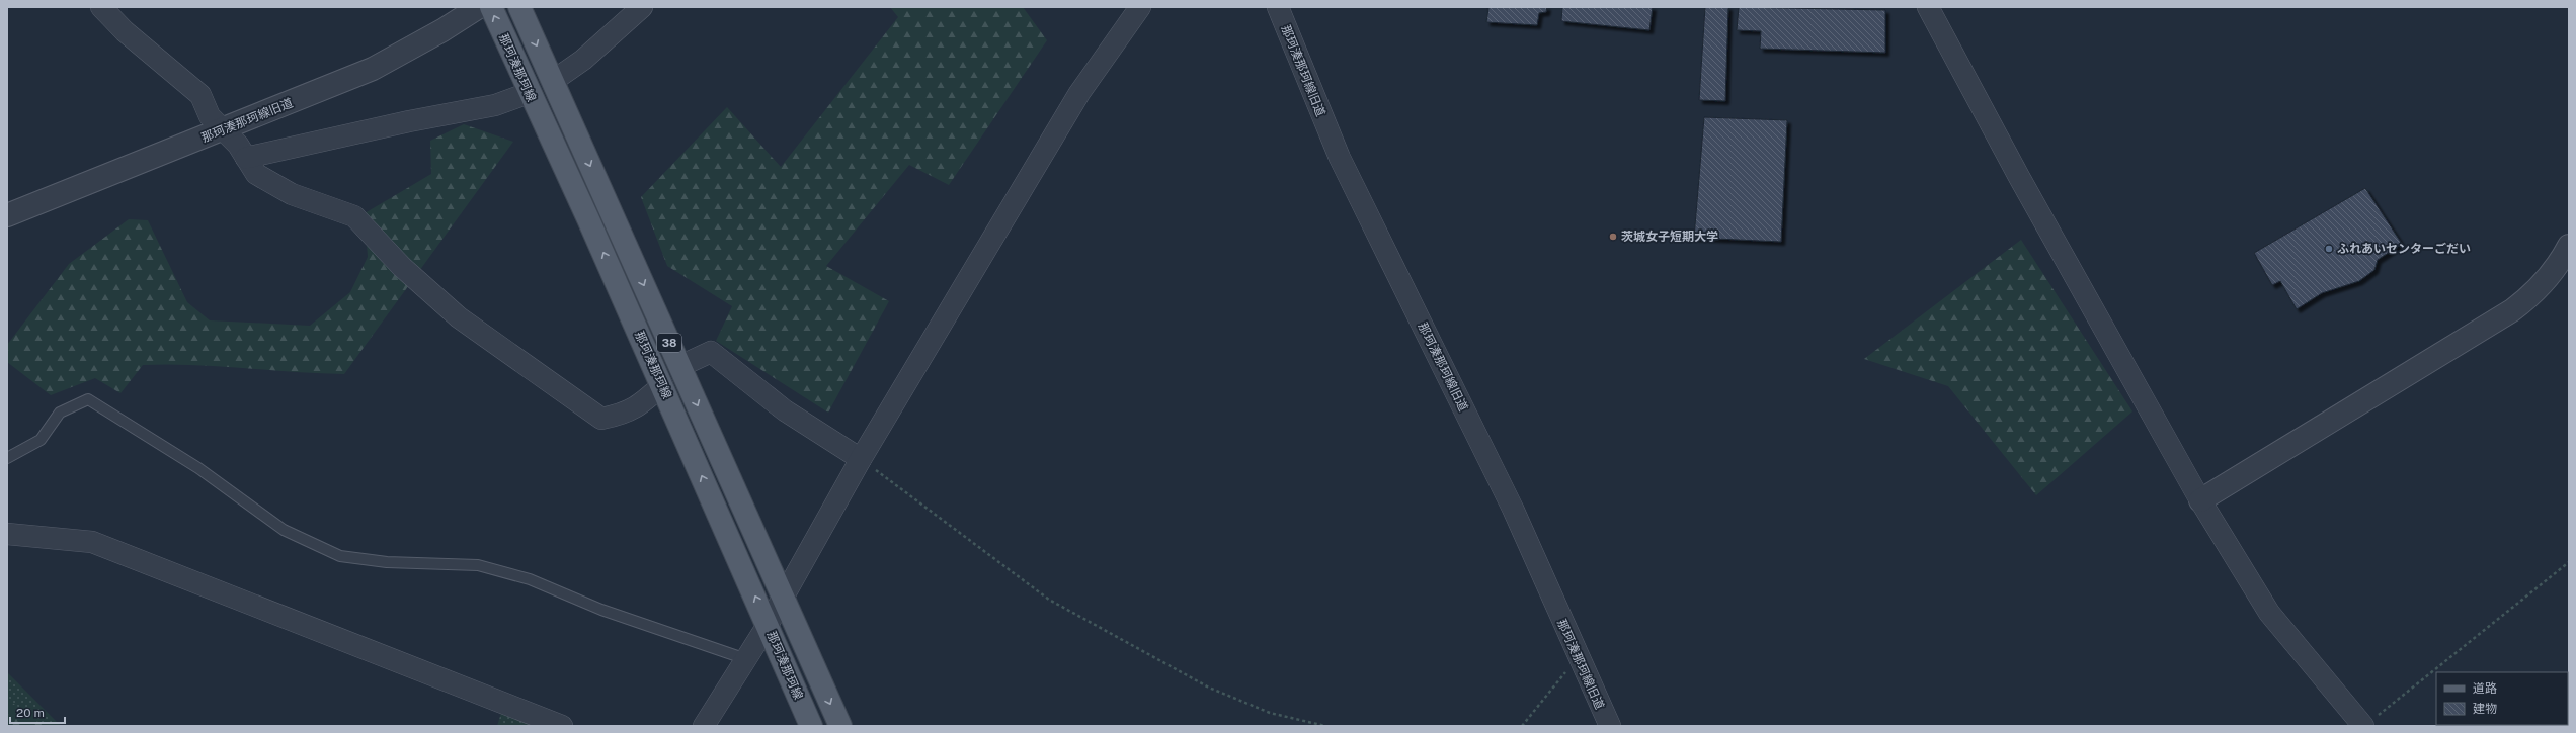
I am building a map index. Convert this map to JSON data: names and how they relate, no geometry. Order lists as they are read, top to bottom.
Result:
{
  "streets": {
    "main road": ["那珂湊那珂線", "38"],
    "street": ["那珂湊那珂線旧道"]
  },
  "places": ["茨城女子短期大学", "ふれあいセンターごだい"],
  "legend": ["道路", "建物"],
  "scale_bar": "20 m"
}
